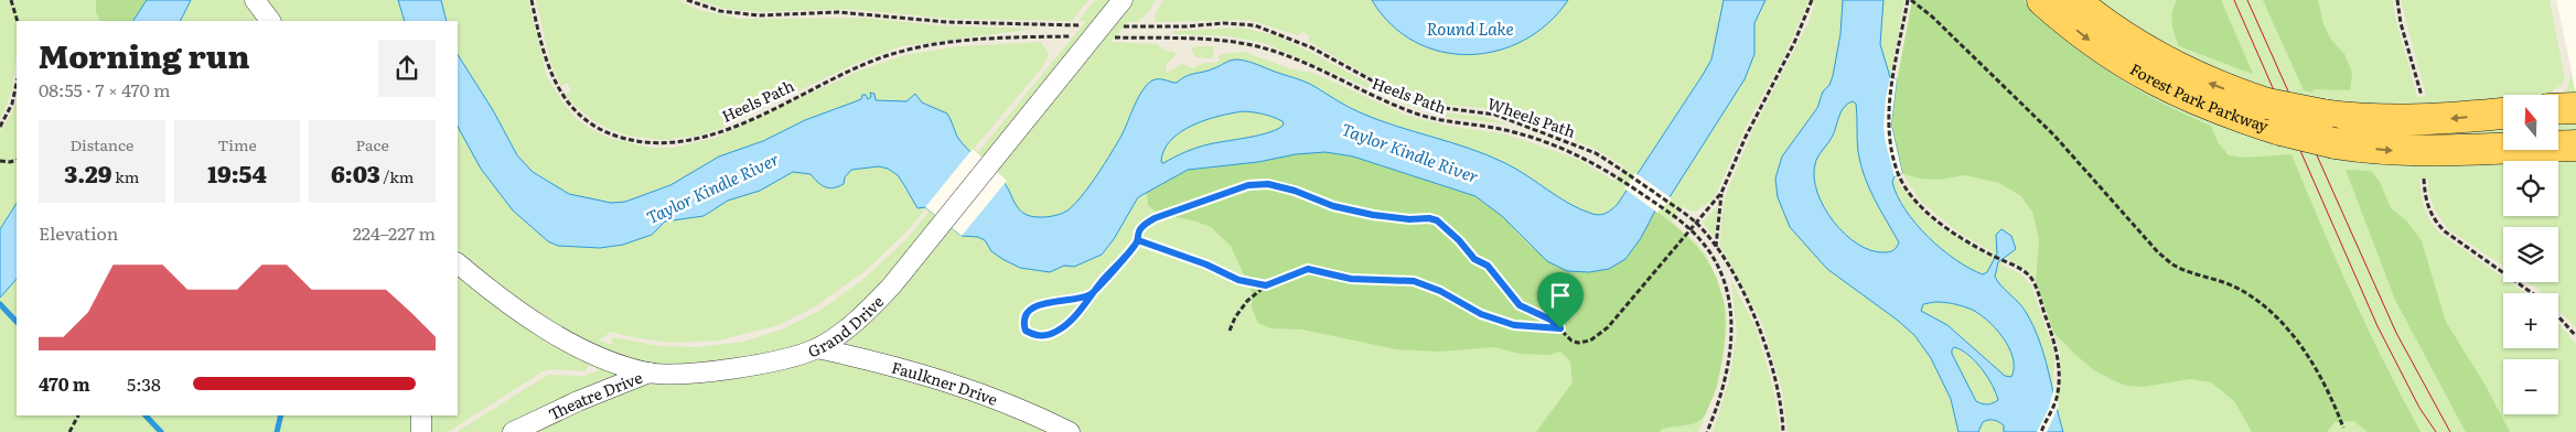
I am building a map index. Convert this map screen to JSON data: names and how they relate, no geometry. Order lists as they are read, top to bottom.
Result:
{
  "streets": {
    "main road": ["Forest Park Parkway"],
    "street": ["Grand Drive", "Faulkner Drive", "Theatre Drive"],
    "path": ["Heels Path", "Wheels Path"]
  },
  "crossings": [
    ["Grand Drive", "Faulkner Drive"],
    ["Grand Drive", "Theatre Drive"]
  ],
  "water": ["Round Lake", "Taylor Kindle River"],
  "north": "top",
  "page": {
    "heading": ["Morning run", "08:55 · 7 × 470 m"],
    "map_buttons": ["+", "−"],
    "stats": [
      ["Distance", "3.29 km"],
      ["Time", "19:54"],
      ["Pace", "6:03 /km"]
    ],
    "chart": ["Elevation", "224–227 m"],
    "list": [
      {
        "name": "470 m",
        "note": "5:38"
      }
    ]
  }
}
